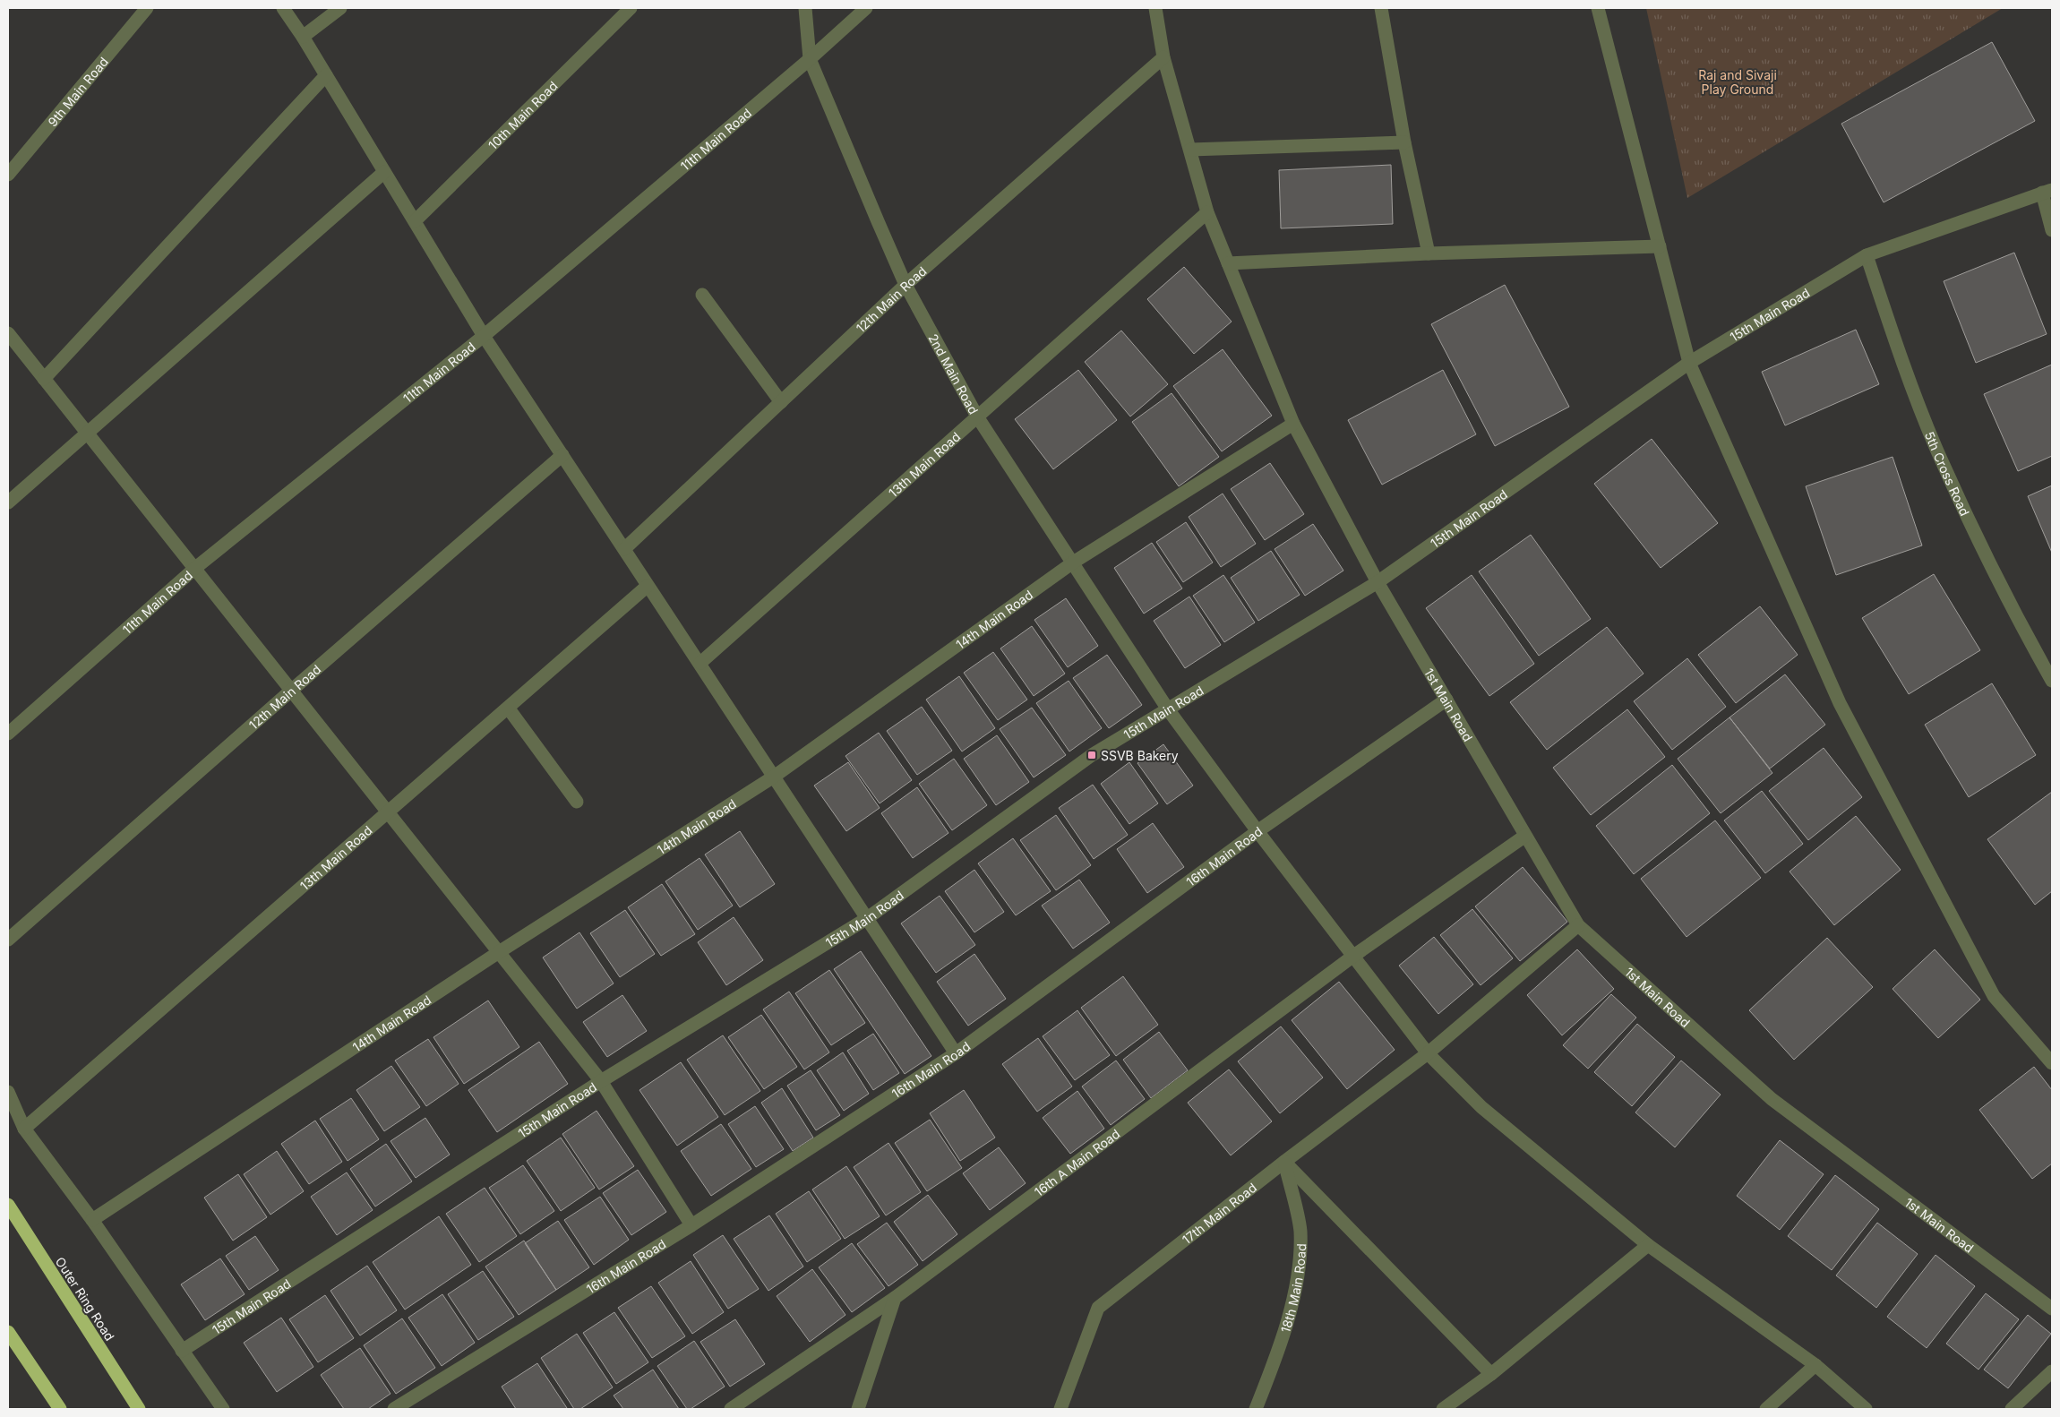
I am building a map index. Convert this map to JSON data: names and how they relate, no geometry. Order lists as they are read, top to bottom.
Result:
{
  "streets": {
    "highway": ["Outer Ring Road"],
    "street": [
      "9th Main Road",
      "10th Main Road",
      "11th Main Road",
      "12th Main Road",
      "15th Main Road",
      "2nd Main Road",
      "13th Main Road",
      "5th Cross Road",
      "14th Main Road",
      "1st Main Road",
      "16th Main Road",
      "16th A Main Road",
      "17th Main Road",
      "18th Main Road"
    ]
  },
  "crossings": [
    ["11th Main Road", "2nd Main Road"],
    ["12th Main Road", "2nd Main Road"],
    ["12th Main Road", "1st Main Road"],
    ["15th Main Road", "2nd Main Road"],
    ["15th Main Road", "5th Cross Road"],
    ["15th Main Road", "1st Main Road"],
    ["2nd Main Road", "13th Main Road"],
    ["2nd Main Road", "14th Main Road"],
    ["2nd Main Road", "16th Main Road"],
    ["2nd Main Road", "16th A Main Road"],
    ["2nd Main Road", "17th Main Road"],
    ["13th Main Road", "1st Main Road"],
    ["14th Main Road", "1st Main Road"],
    ["1st Main Road", "16th Main Road"],
    ["1st Main Road", "16th A Main Road"],
    ["1st Main Road", "17th Main Road"],
    ["17th Main Road", "18th Main Road"]
  ],
  "parks": ["Raj and Sivaji Play Ground"],
  "places": {
    "transit": ["SSVB Bakery"]
  }
}
